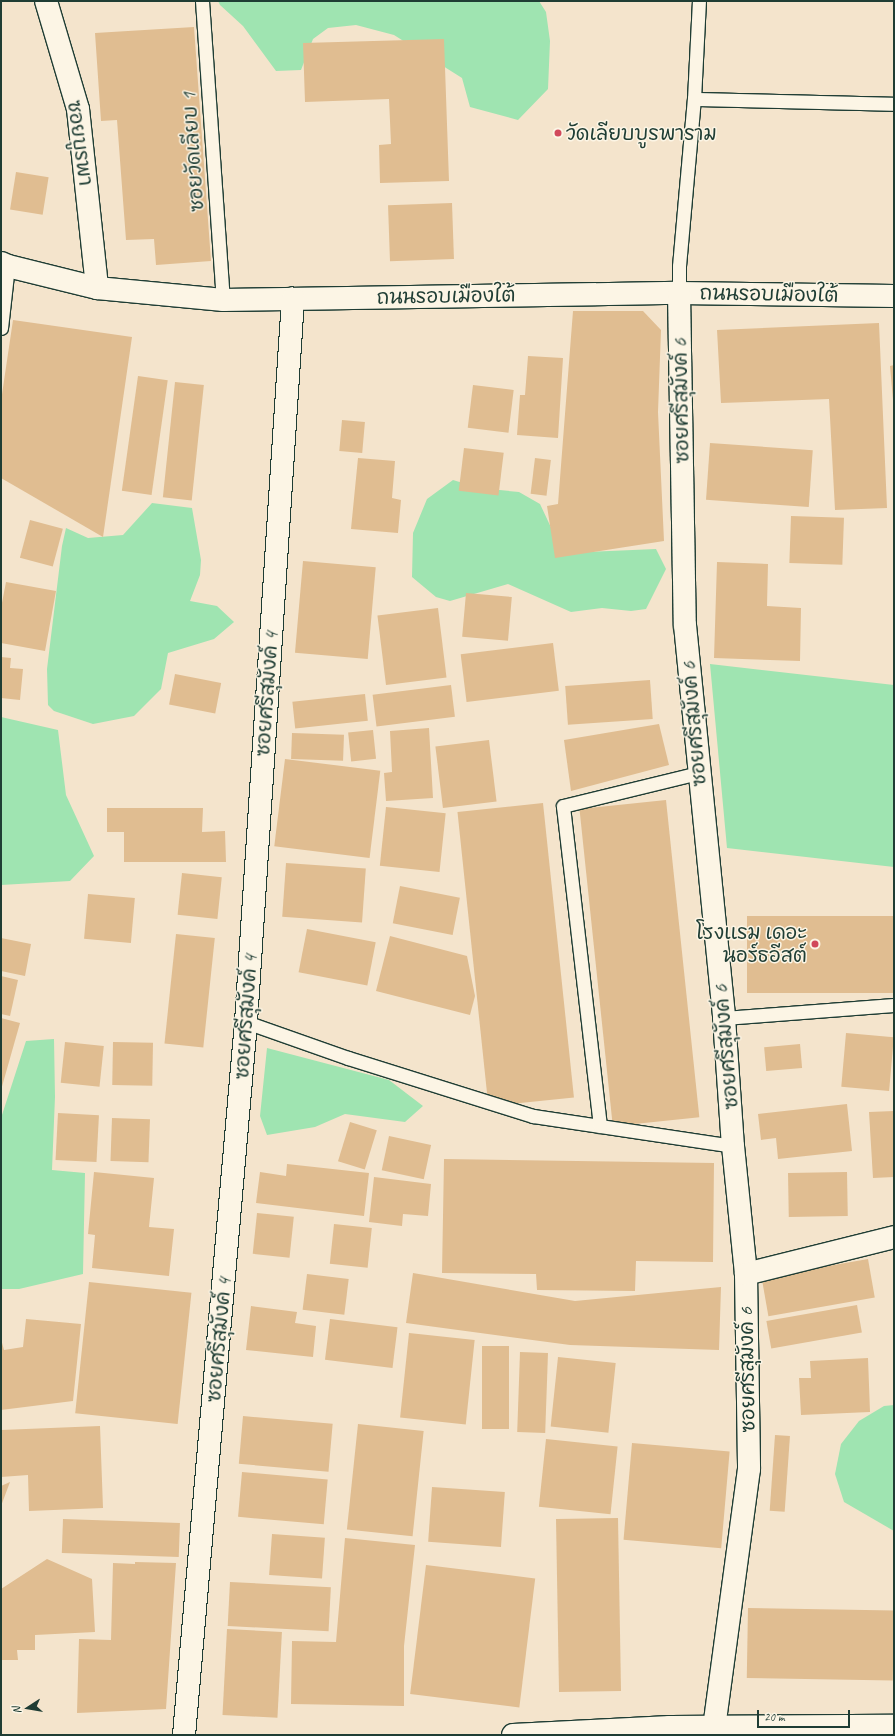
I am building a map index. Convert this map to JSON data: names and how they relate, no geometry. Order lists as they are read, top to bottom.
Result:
{
  "streets": {
    "street": [
      "ซอยบูรพา",
      "ถนนรอบเมืองใต้",
      "ซอยศรีสุมังค์ 6",
      "ซอยศรีสุมังค์ 4"
    ],
    "lane": ["ซอยวัดเลียบ 1"]
  },
  "crossings": [
    ["ซอยบูรพา", "ถนนรอบเมืองใต้"],
    ["ซอยวัดเลียบ 1", "ถนนรอบเมืองใต้"],
    ["ถนนรอบเมืองใต้", "ซอยศรีสุมังค์ 6"],
    ["ถนนรอบเมืองใต้", "ซอยศรีสุมังค์ 4"]
  ],
  "places": ["วัดเลียบบูรพาราม", "โรงแรม เดอะ นอร์ธอีสต์"],
  "scale_bar": "20 m",
  "north": "left"
}
